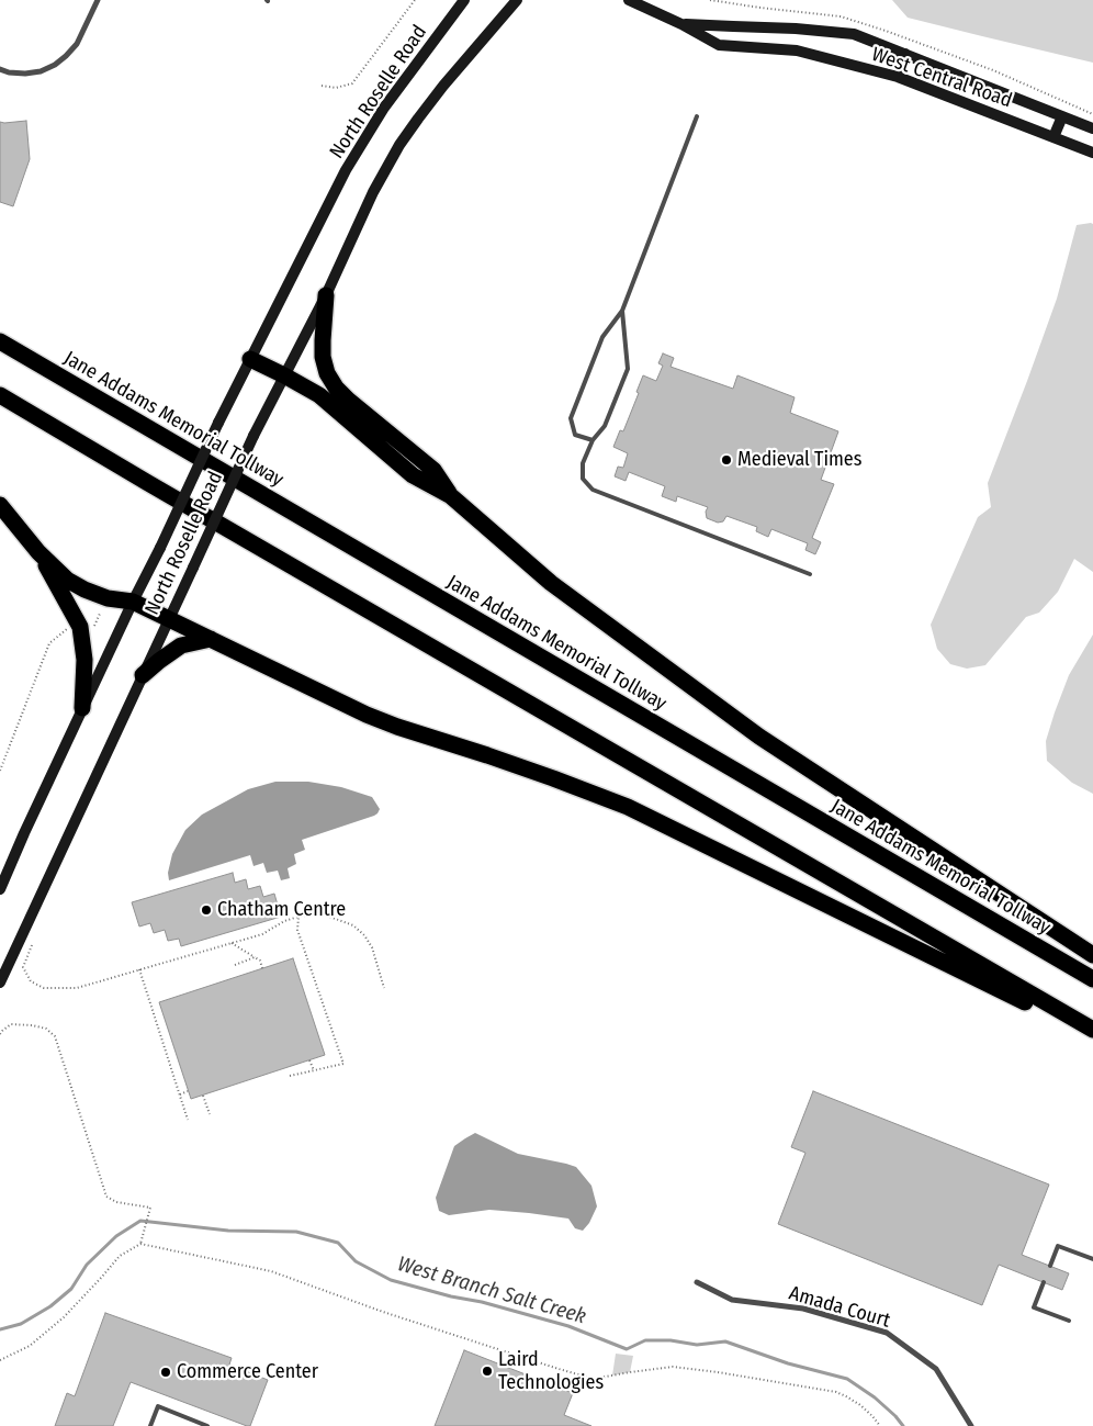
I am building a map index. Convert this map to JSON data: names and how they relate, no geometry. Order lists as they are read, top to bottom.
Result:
{
  "streets": {
    "highway": ["Jane Addams Memorial Tollway"],
    "main road": ["West Central Road", "North Roselle Road"],
    "street": ["Amada Court"]
  },
  "water": ["West Branch Salt Creek"],
  "places": [
    "Medieval Times",
    "Chatham Centre",
    "Laird Technologies",
    "Commerce Center"
  ]
}
